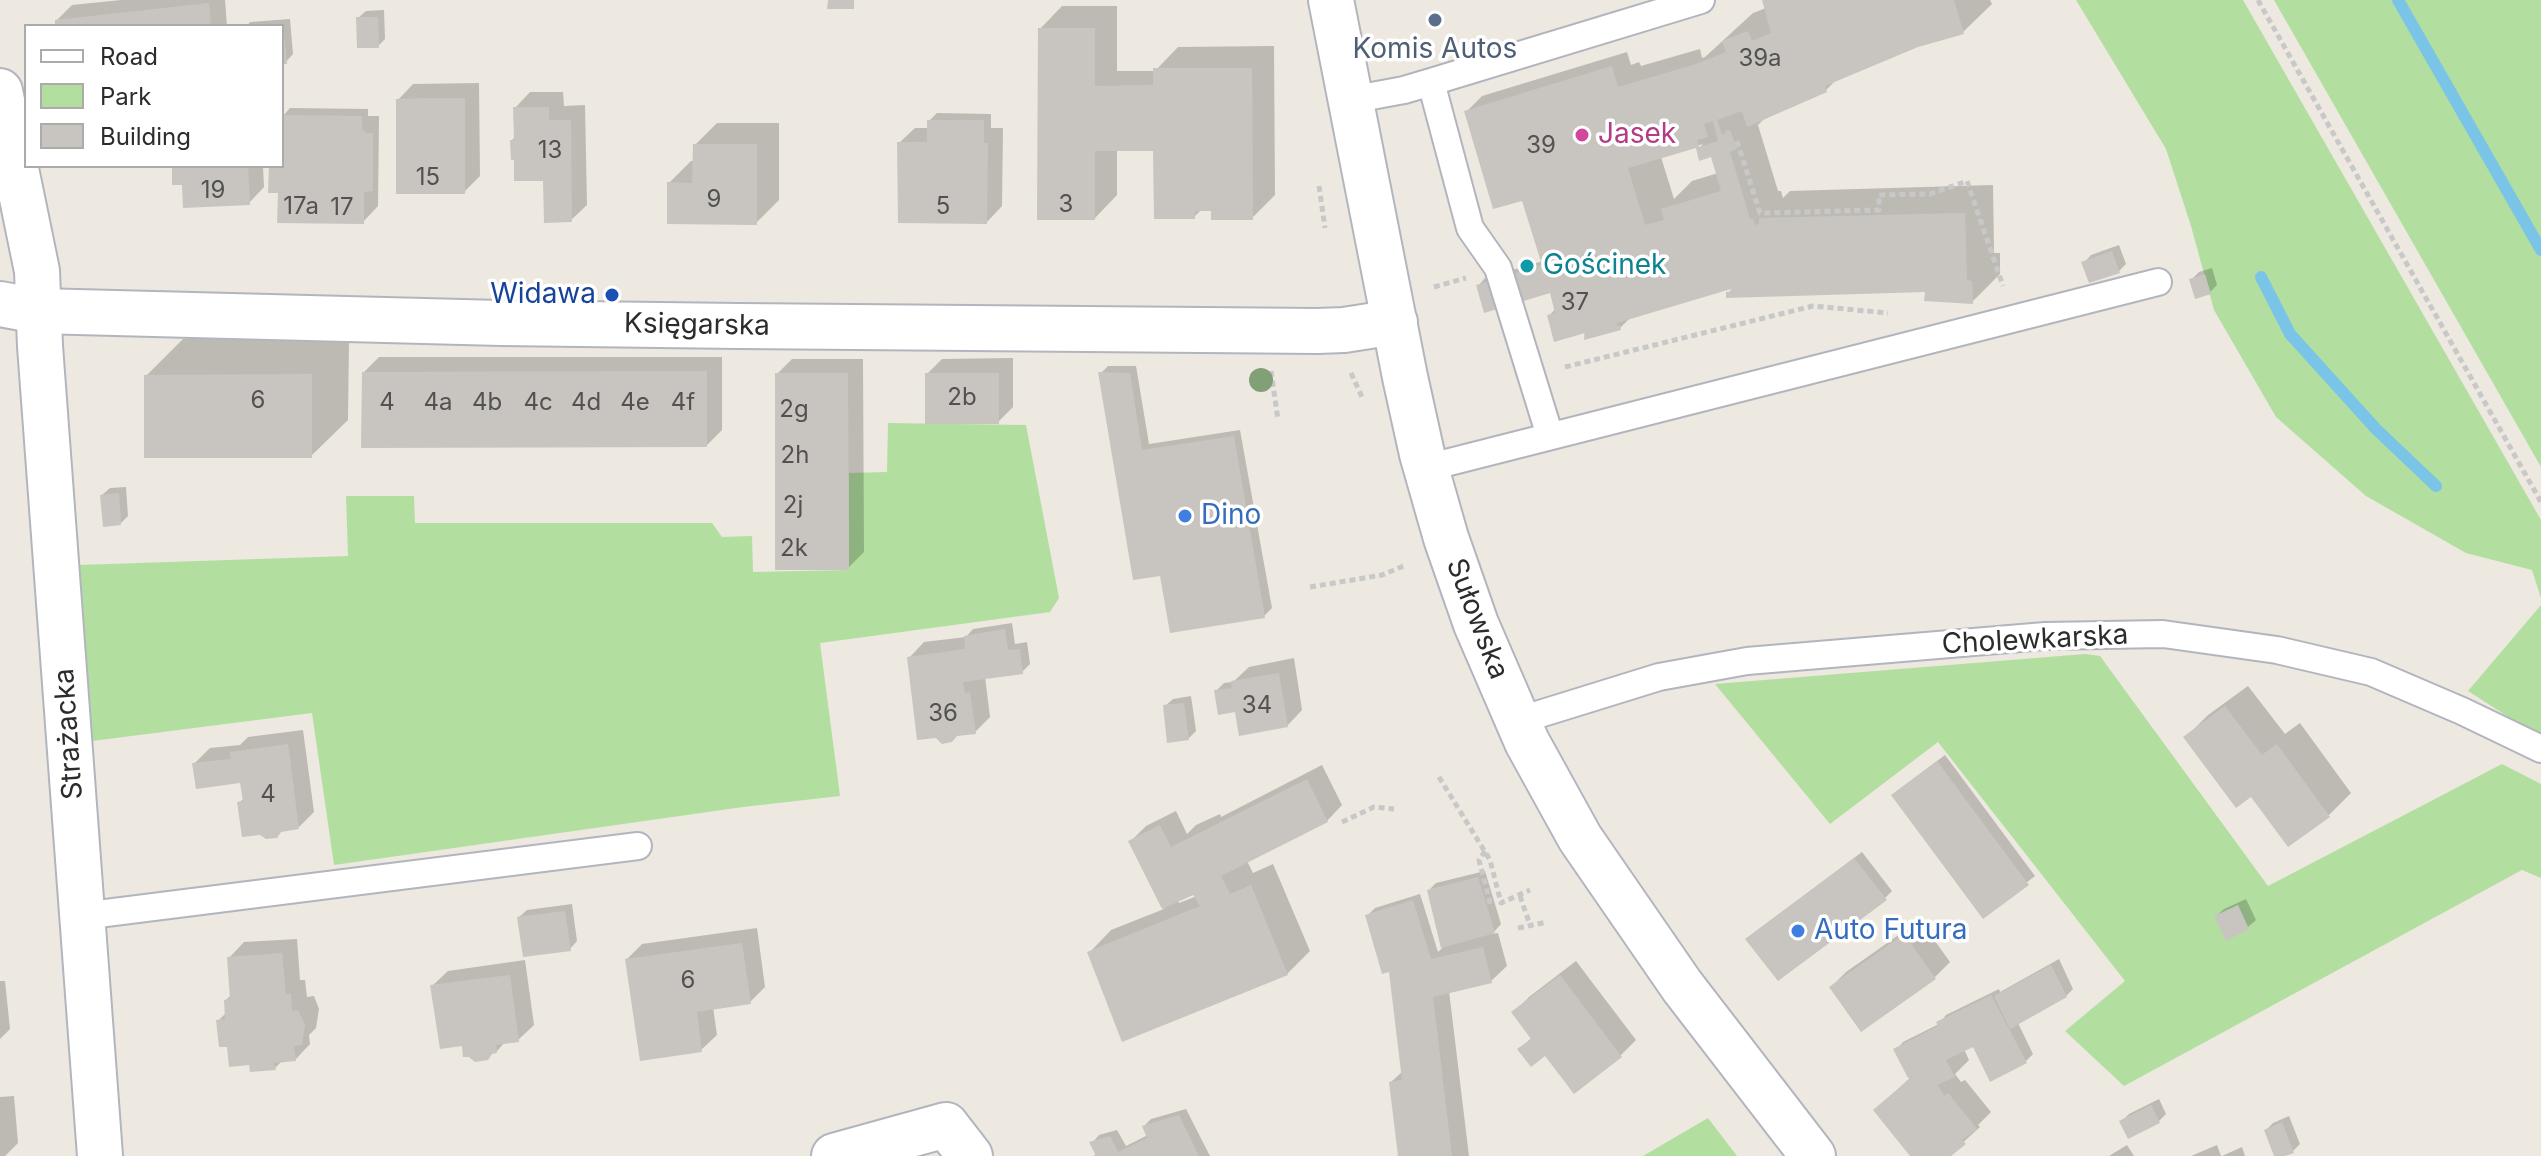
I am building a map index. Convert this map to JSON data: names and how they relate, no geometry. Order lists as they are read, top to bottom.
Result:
{
  "streets": {
    "street": ["Księgarska", "Sułowska", "Strażacka"],
    "lane": ["Cholewkarska"]
  },
  "crossings": [
    ["Księgarska", "Sułowska"],
    ["Księgarska", "Strażacka"],
    ["Sułowska", "Cholewkarska"]
  ],
  "places": [
    "Komis Autos",
    "Jasek",
    "Gościnek",
    "Widawa",
    "Dino",
    "Auto Futura"
  ],
  "house_numbers": [
    "39a",
    "39",
    "13",
    "15",
    "19",
    "9",
    "3",
    "17a",
    "5",
    "17",
    "37",
    "2b",
    "6",
    "4",
    "4a",
    "4b",
    "4c",
    "4d",
    "4e",
    "4f",
    "2g",
    "2h",
    "2j",
    "2k",
    "34",
    "36",
    "4",
    "6"
  ],
  "legend": ["Road", "Park", "Building"]
}
